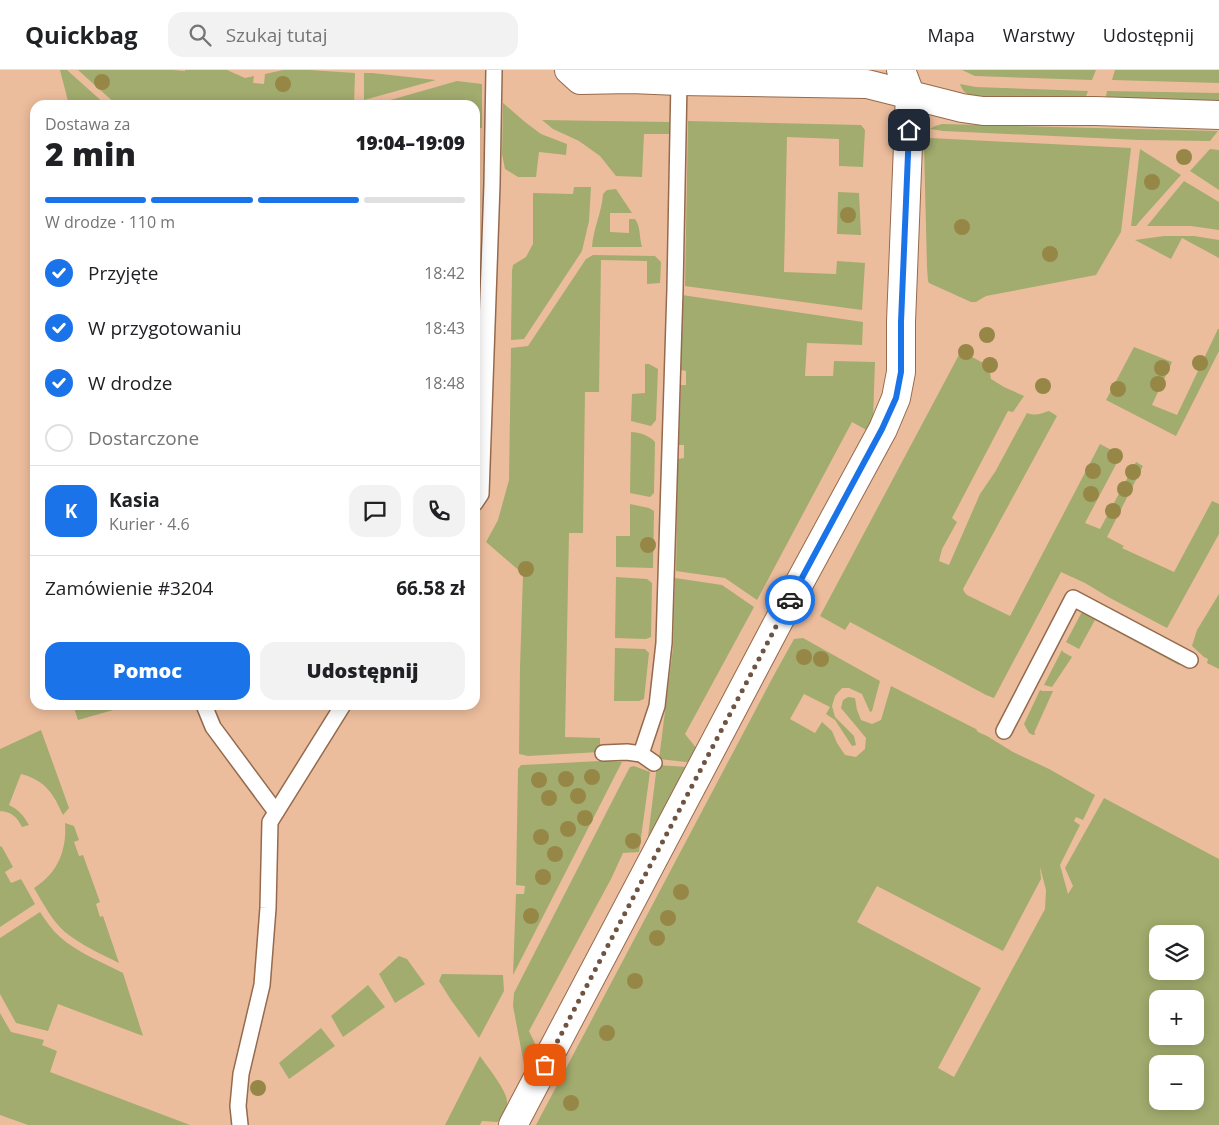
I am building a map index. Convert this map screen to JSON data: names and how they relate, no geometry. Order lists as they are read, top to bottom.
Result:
{
  "page": {
    "header": "Quickbag",
    "search": "Szukaj tutaj",
    "nav": ["Mapa", "Warstwy", "Udostępnij"],
    "heading": ["2 min", "Dostawa za", "19:04–19:09"],
    "panel": [
      "Kasia",
      "Kurier · 4.6",
      "Zamówienie #3204",
      "66.58 zł"
    ],
    "bar": "W drodze · 110 m",
    "list": [
      ["Przyjęte", "18:42"],
      ["W przygotowaniu", "18:43"],
      ["W drodze", "18:48"],
      "Dostarczone"
    ],
    "round": "K",
    "buttons": ["Pomoc", "Udostępnij"],
    "map_buttons": ["+", "−"]
  }
}
